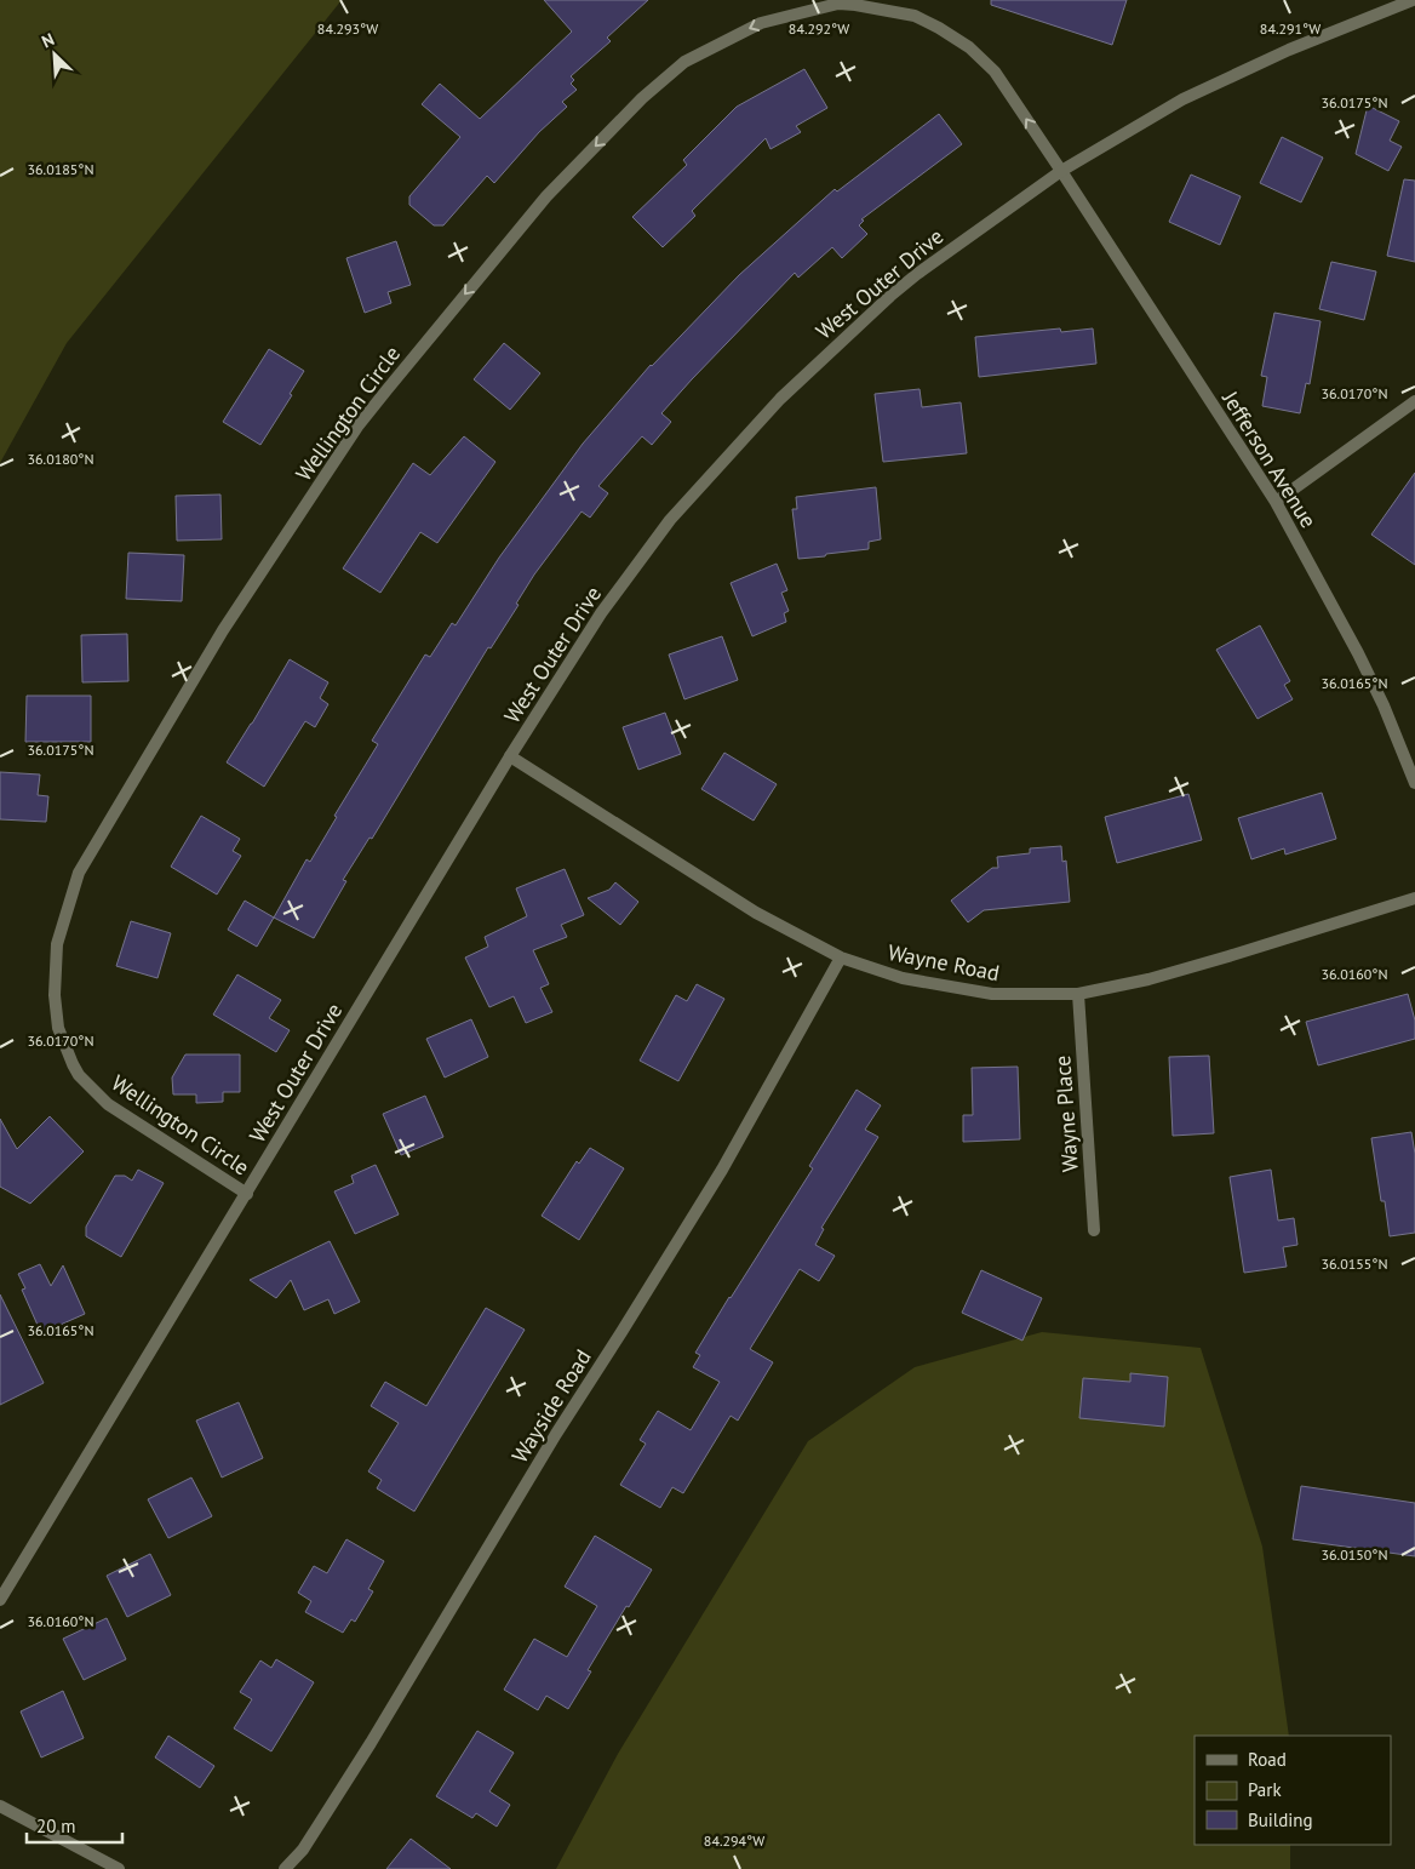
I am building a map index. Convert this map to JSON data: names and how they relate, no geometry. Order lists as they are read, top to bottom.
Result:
{
  "streets": {
    "street": [
      "West Outer Drive",
      "Wellington Circle",
      "Jefferson Avenue",
      "Wayne Road",
      "Wayne Place",
      "Wayside Road"
    ]
  },
  "crossings": [
    ["West Outer Drive", "Wellington Circle"],
    ["West Outer Drive", "Jefferson Avenue"],
    ["West Outer Drive", "Wayne Road"],
    ["Wellington Circle", "Jefferson Avenue"],
    ["Wayne Road", "Wayne Place"],
    ["Wayne Road", "Wayside Road"]
  ],
  "legend": ["Road", "Park", "Building"],
  "scale_bar": "20 m",
  "north": "top left",
  "coordinates": [
    "84.293°W",
    "84.292°W",
    "84.291°W",
    "36.0175°N",
    "36.0185°N",
    "36.0170°N",
    "36.0180°N",
    "36.0165°N",
    "36.0160°N",
    "36.0155°N",
    "36.0150°N",
    "84.294°W"
  ]
}
